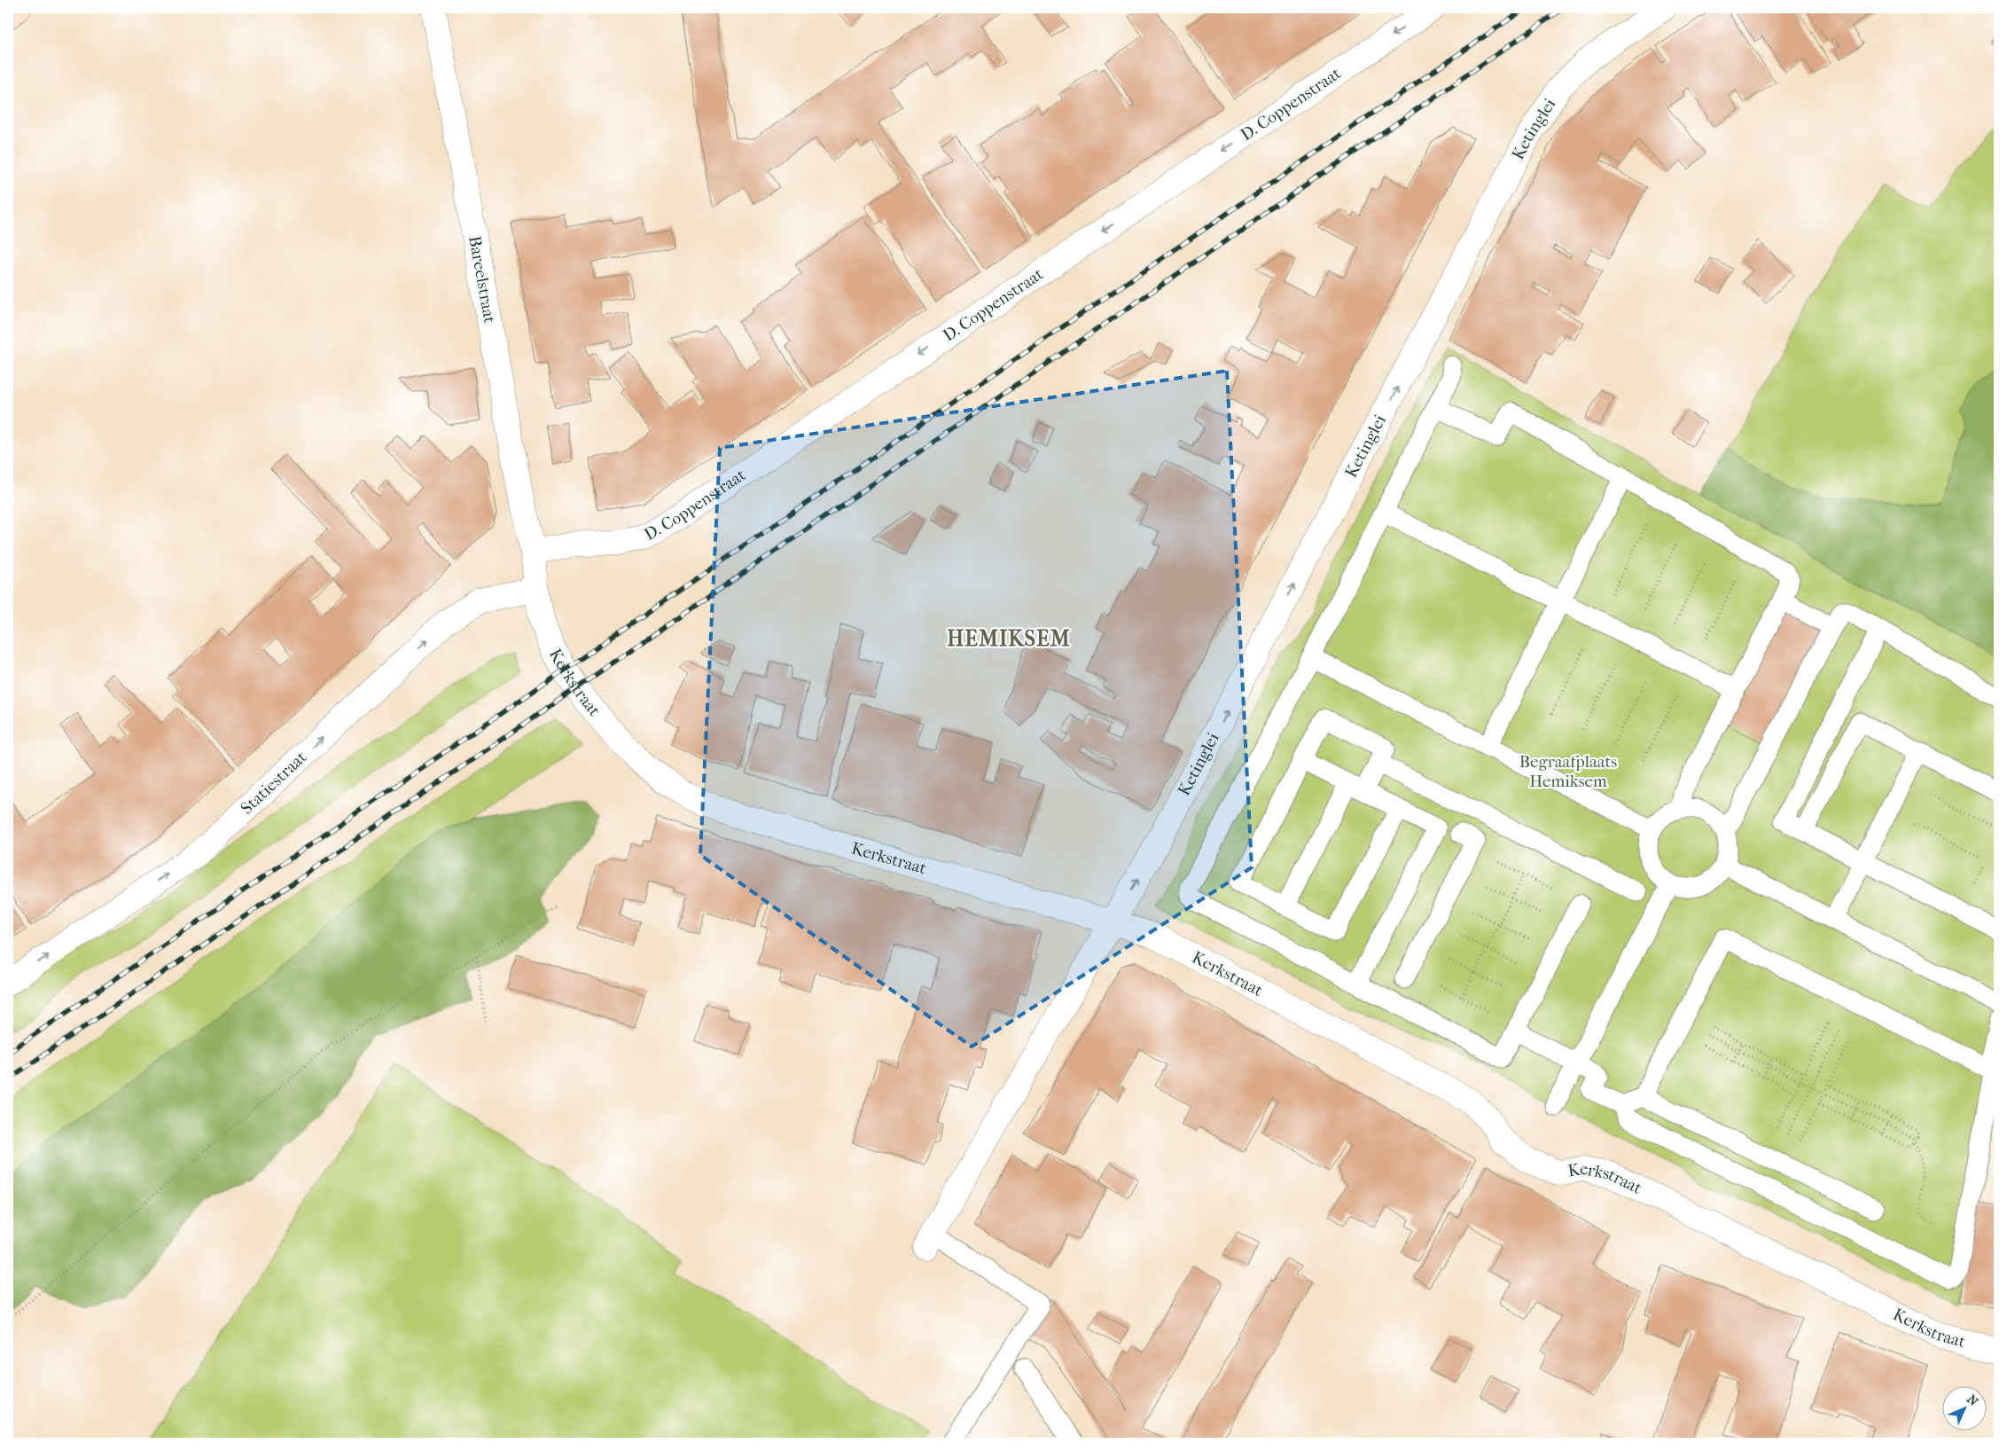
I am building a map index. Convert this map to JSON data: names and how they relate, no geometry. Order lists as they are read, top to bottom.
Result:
{
  "streets": {
    "street": [
      "D. Coppenstraat",
      "Ketinglei",
      "Bareelstraat",
      "Kerkstraat",
      "Statiestraat"
    ]
  },
  "crossings": [
    ["D. Coppenstraat", "Bareelstraat"],
    ["D. Coppenstraat", "Kerkstraat"],
    ["Ketinglei", "Kerkstraat"],
    ["Bareelstraat", "Kerkstraat"],
    ["Kerkstraat", "Statiestraat"]
  ],
  "one_way": ["D. Coppenstraat", "Ketinglei", "Statiestraat"],
  "districts": ["HEMIKSEM"],
  "parks": ["Begraafplaats Hemiksem"],
  "north": "top right"
}
